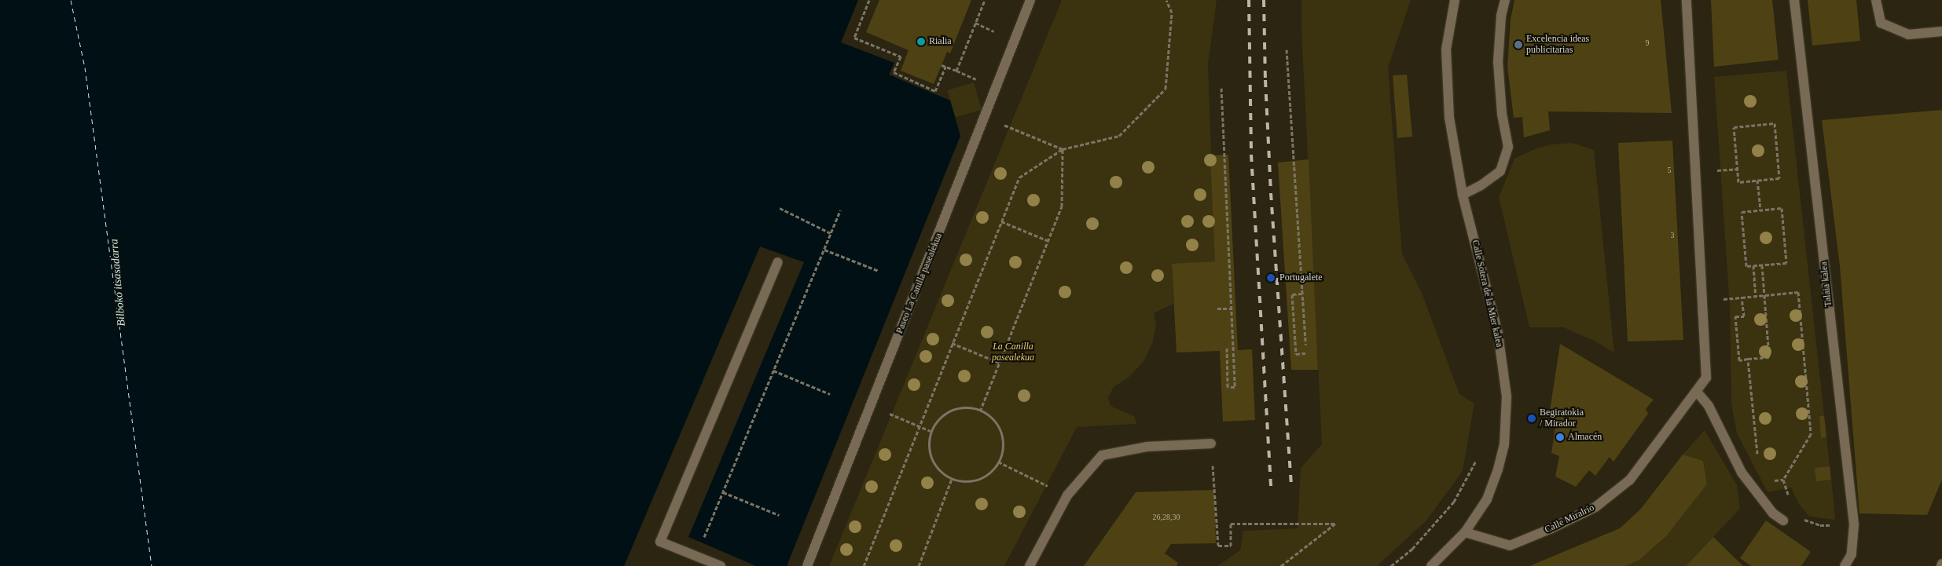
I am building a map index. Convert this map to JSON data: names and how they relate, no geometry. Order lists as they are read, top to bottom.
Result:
{
  "streets": {
    "street": [
      "Paseo La Canilla pasealekua",
      "Talaia kalea",
      "Calle Sotera de la Mier kalea",
      "Calle Miralrío"
    ]
  },
  "crossings": [
    ["Calle Sotera de la Mier kalea", "Calle Miralrío"]
  ],
  "water": ["Bilboko itsasadarra"],
  "parks": ["La Canilla pasealekua"],
  "places": [
    "Rialia",
    "Excelencia ideas publicitarias",
    "Portugalete",
    "Begiratokia / Mirador",
    "Almacén"
  ],
  "house_numbers": [
    "9",
    "5",
    "3",
    "26,28,30"
  ]
}
